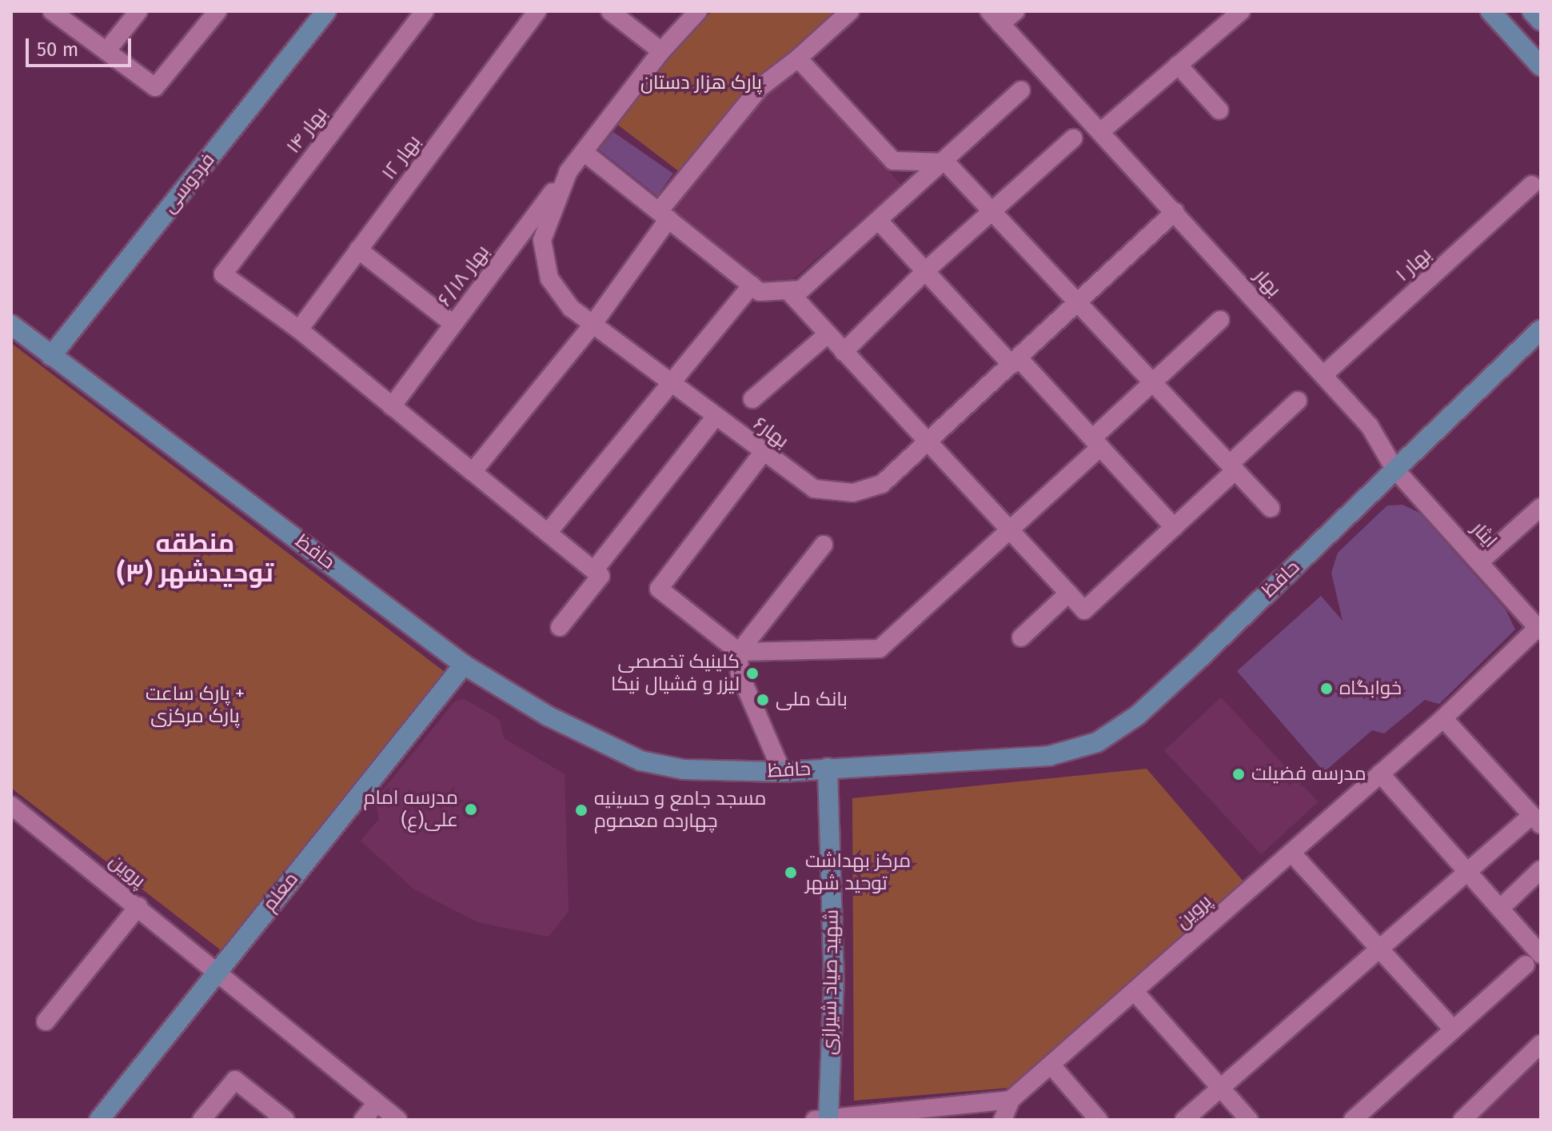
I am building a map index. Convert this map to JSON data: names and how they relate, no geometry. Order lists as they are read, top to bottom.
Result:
{
  "streets": {
    "main road": [
      "فردوسی",
      "حافظ",
      "معلم",
      "شهید صیاد شیرازی"
    ],
    "street": [
      "بهار ۱۴",
      "بهار ۱۲",
      "بهار ۱",
      "بهار ۶/۱۸",
      "بهار",
      "بهار۶",
      "ایثار",
      "پروین"
    ]
  },
  "crossings": [
    ["بهار ۱۴", "بهار ۱۲"],
    ["فردوسی", "حافظ"],
    ["بهار ۱", "بهار"],
    ["بهار ۶/۱۸", "بهار۶"],
    ["بهار", "بهار۶"],
    ["بهار", "ایثار"],
    ["بهار", "حافظ"],
    ["ایثار", "حافظ"],
    ["ایثار", "پروین"],
    ["حافظ", "معلم"],
    ["حافظ", "شهید صیاد شیرازی"],
    ["پروین", "معلم"]
  ],
  "districts": ["منطقه توحیدشهر (۳)"],
  "parks": ["پارک هزار دستان", "پارک ساعت + پارک مرکزی"],
  "places": [
    "کلینیک تخصصی لیزر و فشیال نیکا",
    "خوابگاه",
    "بانک ملی",
    "مدرسه فضیلت",
    "مدرسه امام علی(ع)",
    "مسجد جامع و حسینیه چهارده معصوم",
    "مرکز بهداشت توحید شهر"
  ],
  "scale_bar": "50 m"
}
